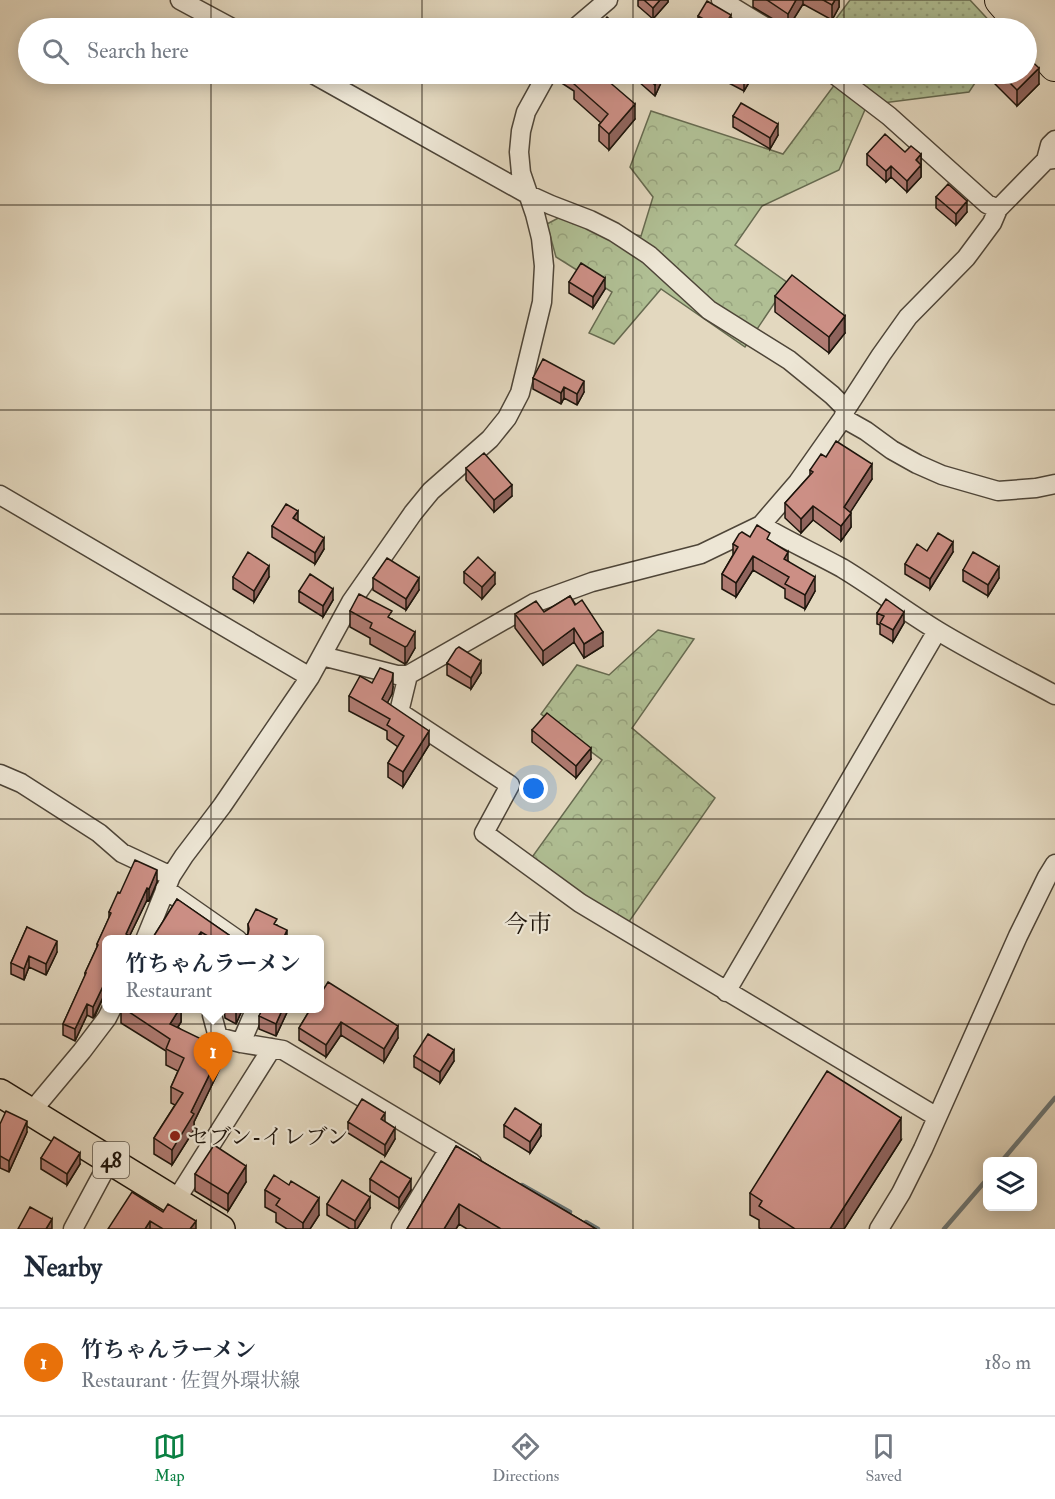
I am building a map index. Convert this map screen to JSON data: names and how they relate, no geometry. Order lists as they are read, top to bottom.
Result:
{
  "streets": {
    "main road": ["48"]
  },
  "districts": ["今市"],
  "places": ["セブン-イレブン"],
  "page": {
    "search": "Search here",
    "popup": ["竹ちゃんラーメン", "Restaurant"],
    "pins": "1",
    "heading": "Nearby",
    "list": [
      {
        "mark": "1",
        "name": "竹ちゃんラーメン",
        "note": "Restaurant · 佐賀外環状線",
        "value": "180 m"
      }
    ],
    "nav": ["Map", "Directions", "Saved"]
  }
}
